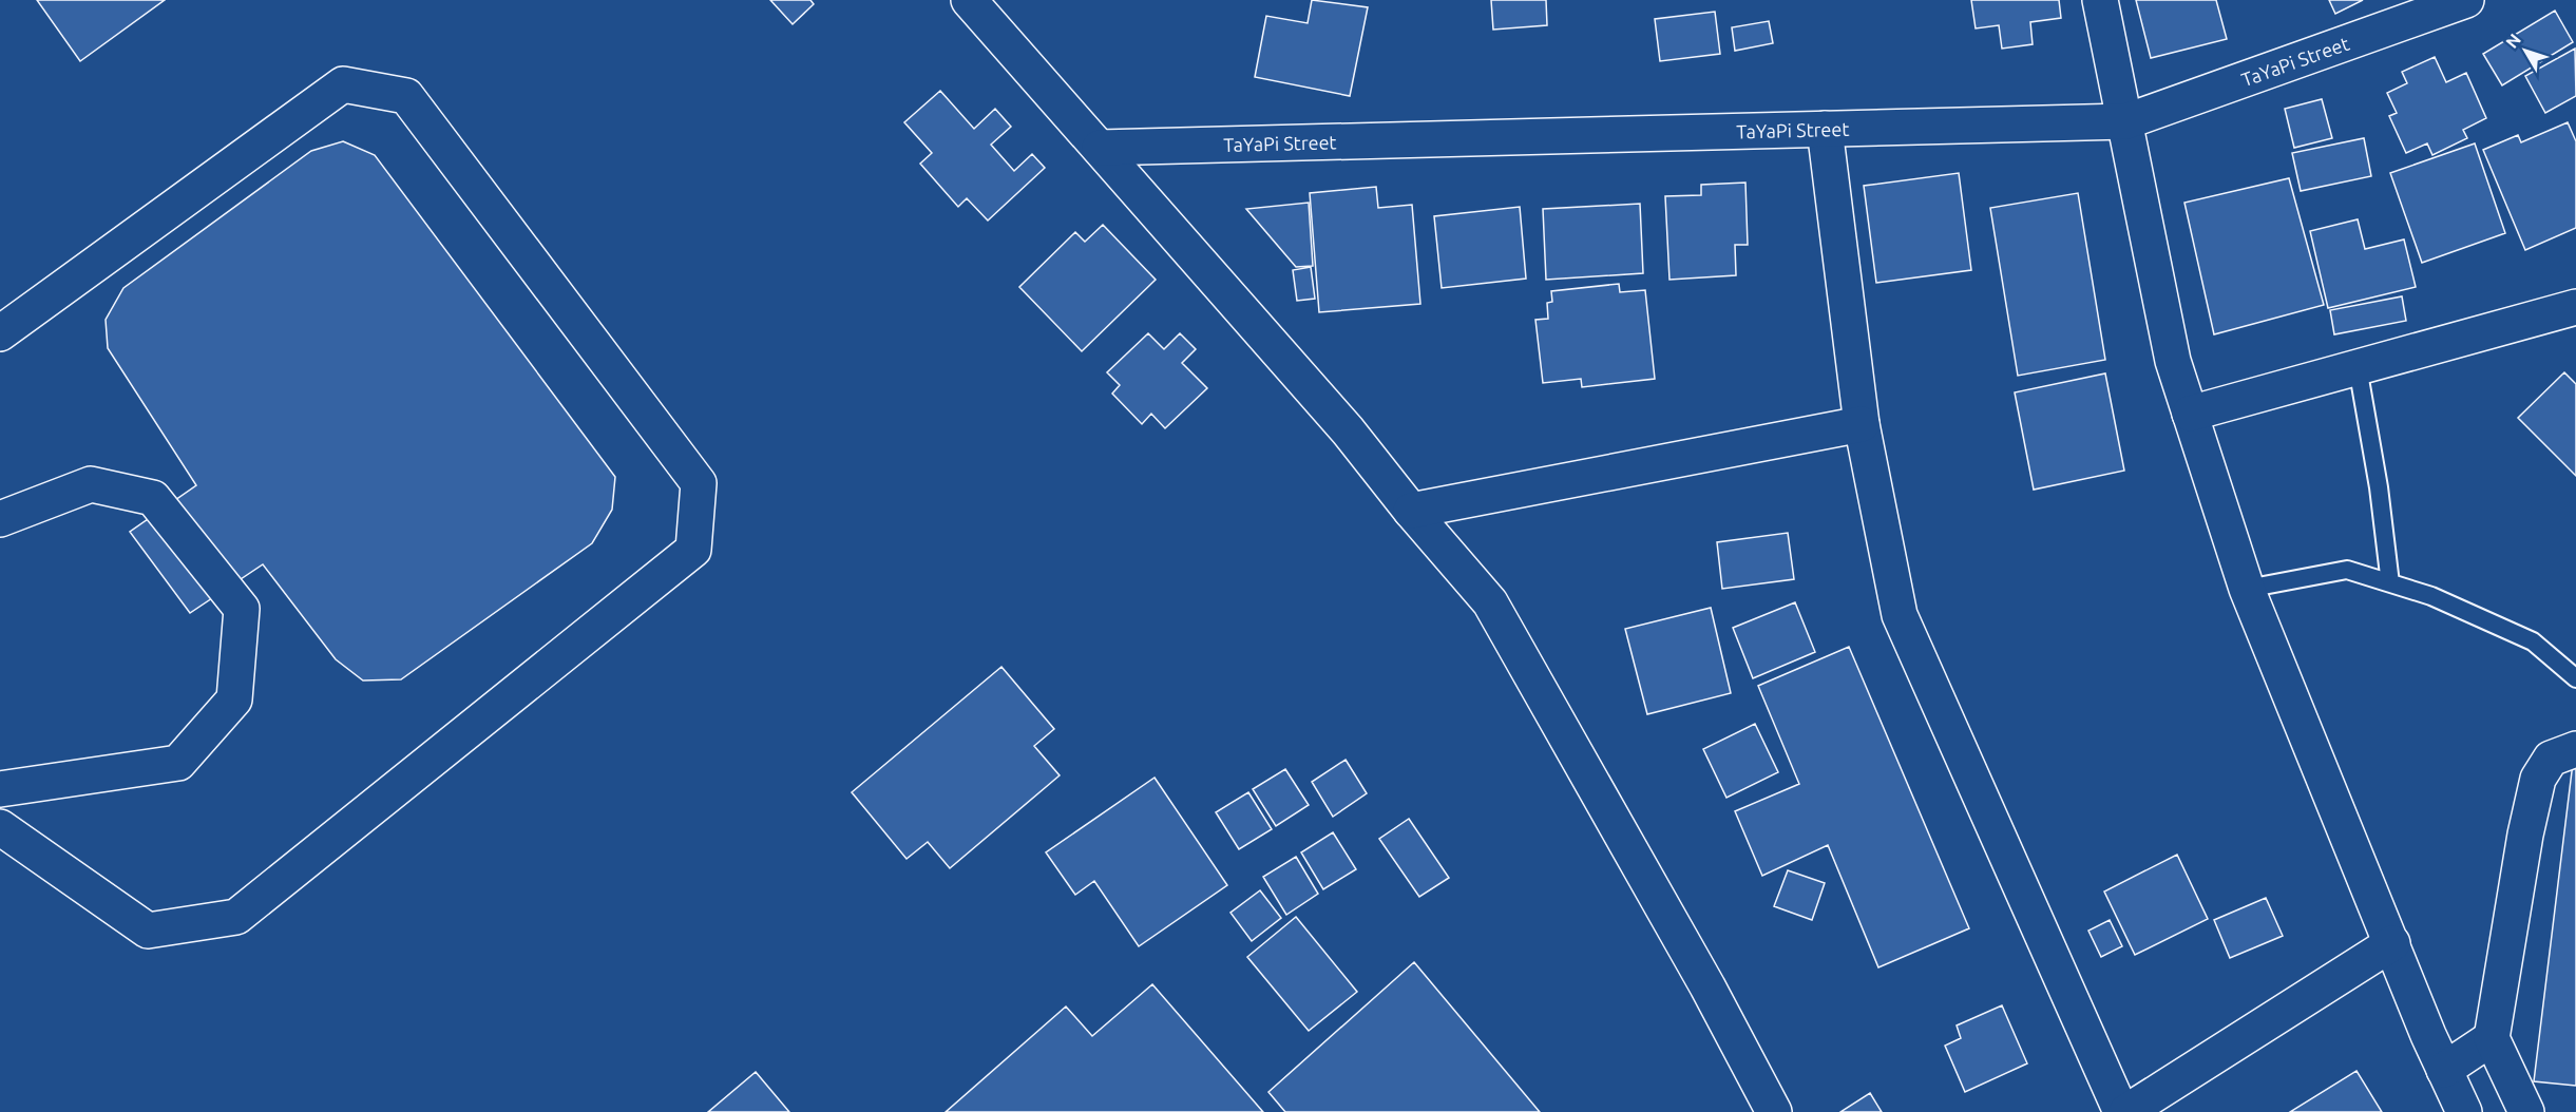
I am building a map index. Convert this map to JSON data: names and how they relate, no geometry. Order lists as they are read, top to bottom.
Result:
{
  "streets": {
    "street": ["TaYaPi Street"]
  },
  "north": "top left"
}
